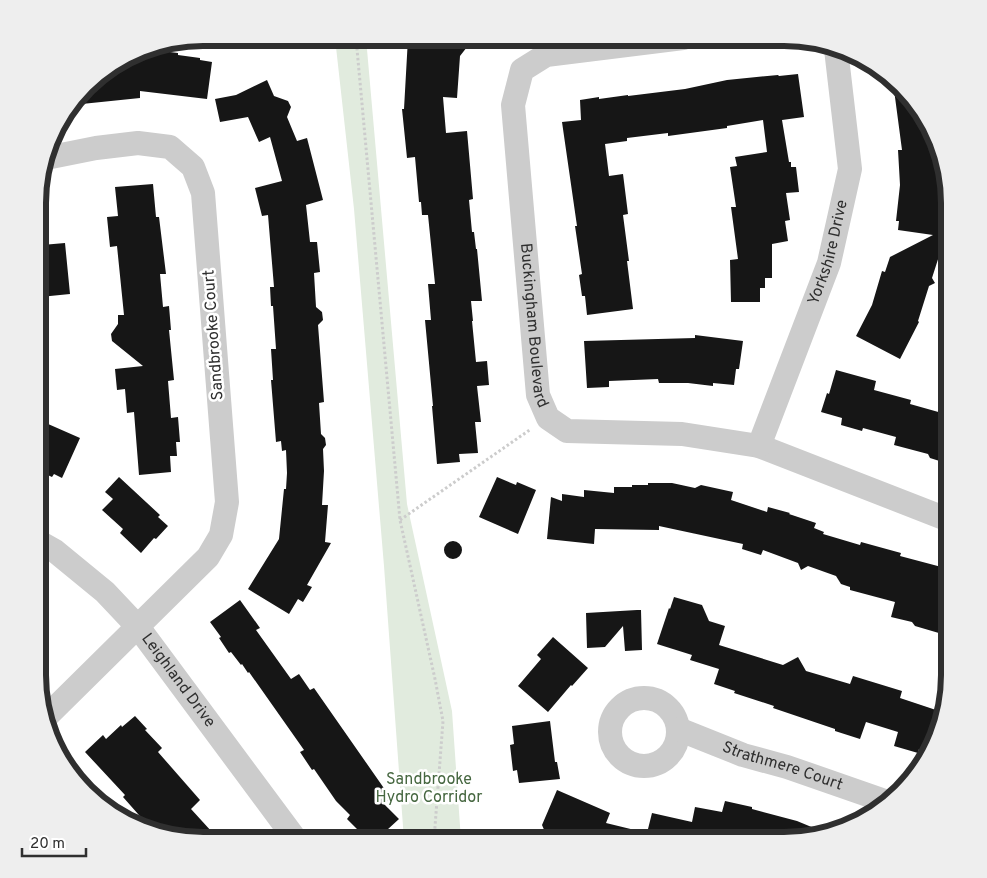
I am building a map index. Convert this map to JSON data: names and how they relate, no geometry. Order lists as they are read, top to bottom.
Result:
{
  "streets": {
    "street": [
      "Yorkshire Drive",
      "Buckingham Boulevard",
      "Sandbrooke Court",
      "Leighland Drive",
      "Strathmere Court"
    ]
  },
  "crossings": [
    ["Yorkshire Drive", "Buckingham Boulevard"],
    ["Sandbrooke Court", "Leighland Drive"]
  ],
  "parks": ["Sandbrooke Hydro Corridor"],
  "scale_bar": "20 m"
}
